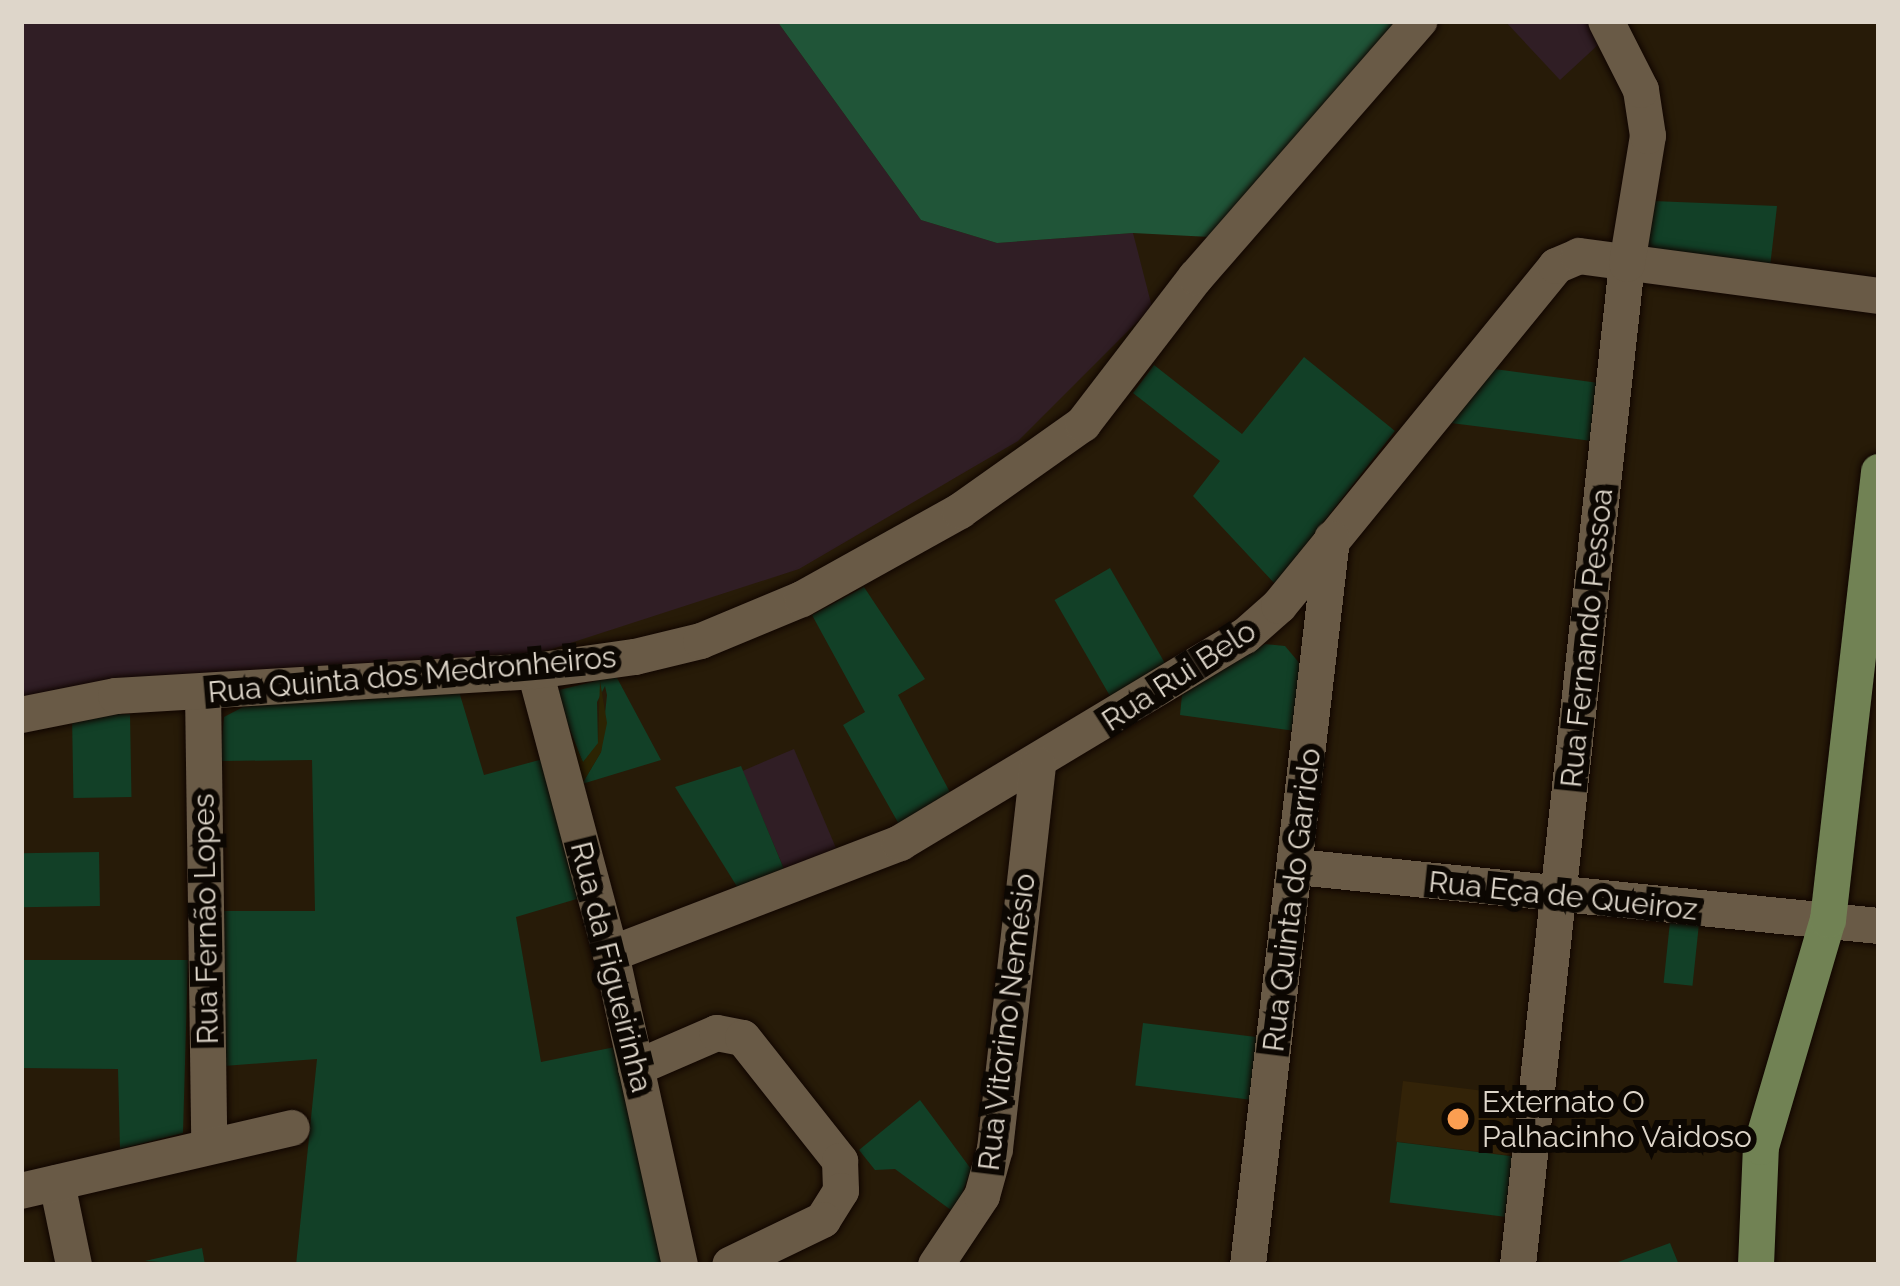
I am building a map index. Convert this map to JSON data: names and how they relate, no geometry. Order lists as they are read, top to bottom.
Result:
{
  "streets": {
    "street": [
      "Rua Fernando Pessoa",
      "Rua Quinta dos Medronheiros",
      "Rua Rui Belo",
      "Rua Eça de Queiroz",
      "Rua Quinta do Garrido",
      "Rua Fernão Lopes",
      "Rua da Figueirinha",
      "Rua Vitorino Nemésio"
    ]
  },
  "crossings": [
    ["Rua Fernando Pessoa", "Rua Rui Belo"],
    ["Rua Fernando Pessoa", "Rua Eça de Queiroz"],
    ["Rua Quinta dos Medronheiros", "Rua Fernão Lopes"],
    ["Rua Quinta dos Medronheiros", "Rua da Figueirinha"],
    ["Rua Rui Belo", "Rua Quinta do Garrido"],
    ["Rua Rui Belo", "Rua da Figueirinha"],
    ["Rua Rui Belo", "Rua Vitorino Nemésio"],
    ["Rua Eça de Queiroz", "Rua Quinta do Garrido"]
  ],
  "places": ["Externato O Palhacinho Vaidoso"]
}
